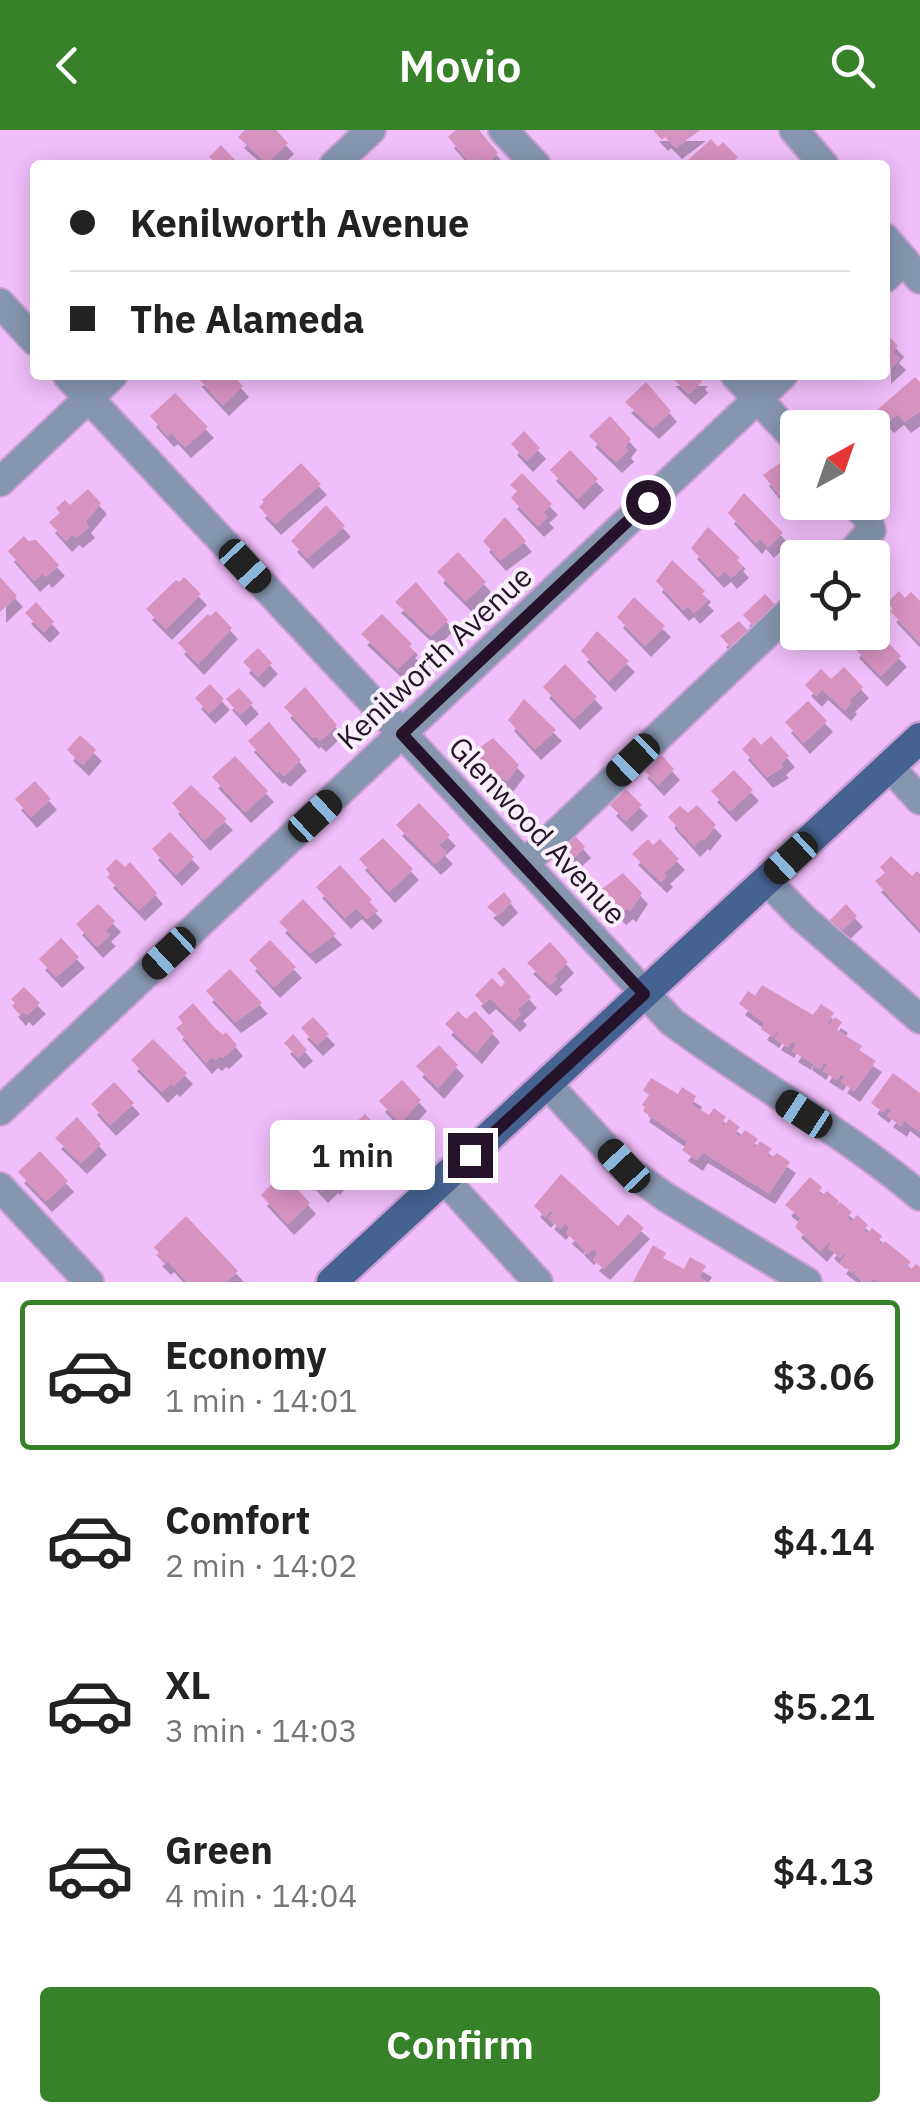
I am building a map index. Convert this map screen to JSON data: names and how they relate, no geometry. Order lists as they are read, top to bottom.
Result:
{
  "streets": {
    "street": ["Kenilworth Avenue", "Glenwood Avenue"]
  },
  "crossings": [
    ["Kenilworth Avenue", "Glenwood Avenue"]
  ],
  "north": "top right",
  "page": {
    "header": "Movio",
    "banner": ["Kenilworth Avenue", "The Alameda"],
    "bubble": "1 min",
    "list": [
      {
        "name": "Economy",
        "note": "1 min · 14:01",
        "value": "$3.06"
      },
      {
        "name": "Comfort",
        "note": "2 min · 14:02",
        "value": "$4.14"
      },
      {
        "name": "XL",
        "note": "3 min · 14:03",
        "value": "$5.21"
      },
      {
        "name": "Green",
        "note": "4 min · 14:04",
        "value": "$4.13"
      }
    ],
    "buttons": "Confirm"
  }
}
